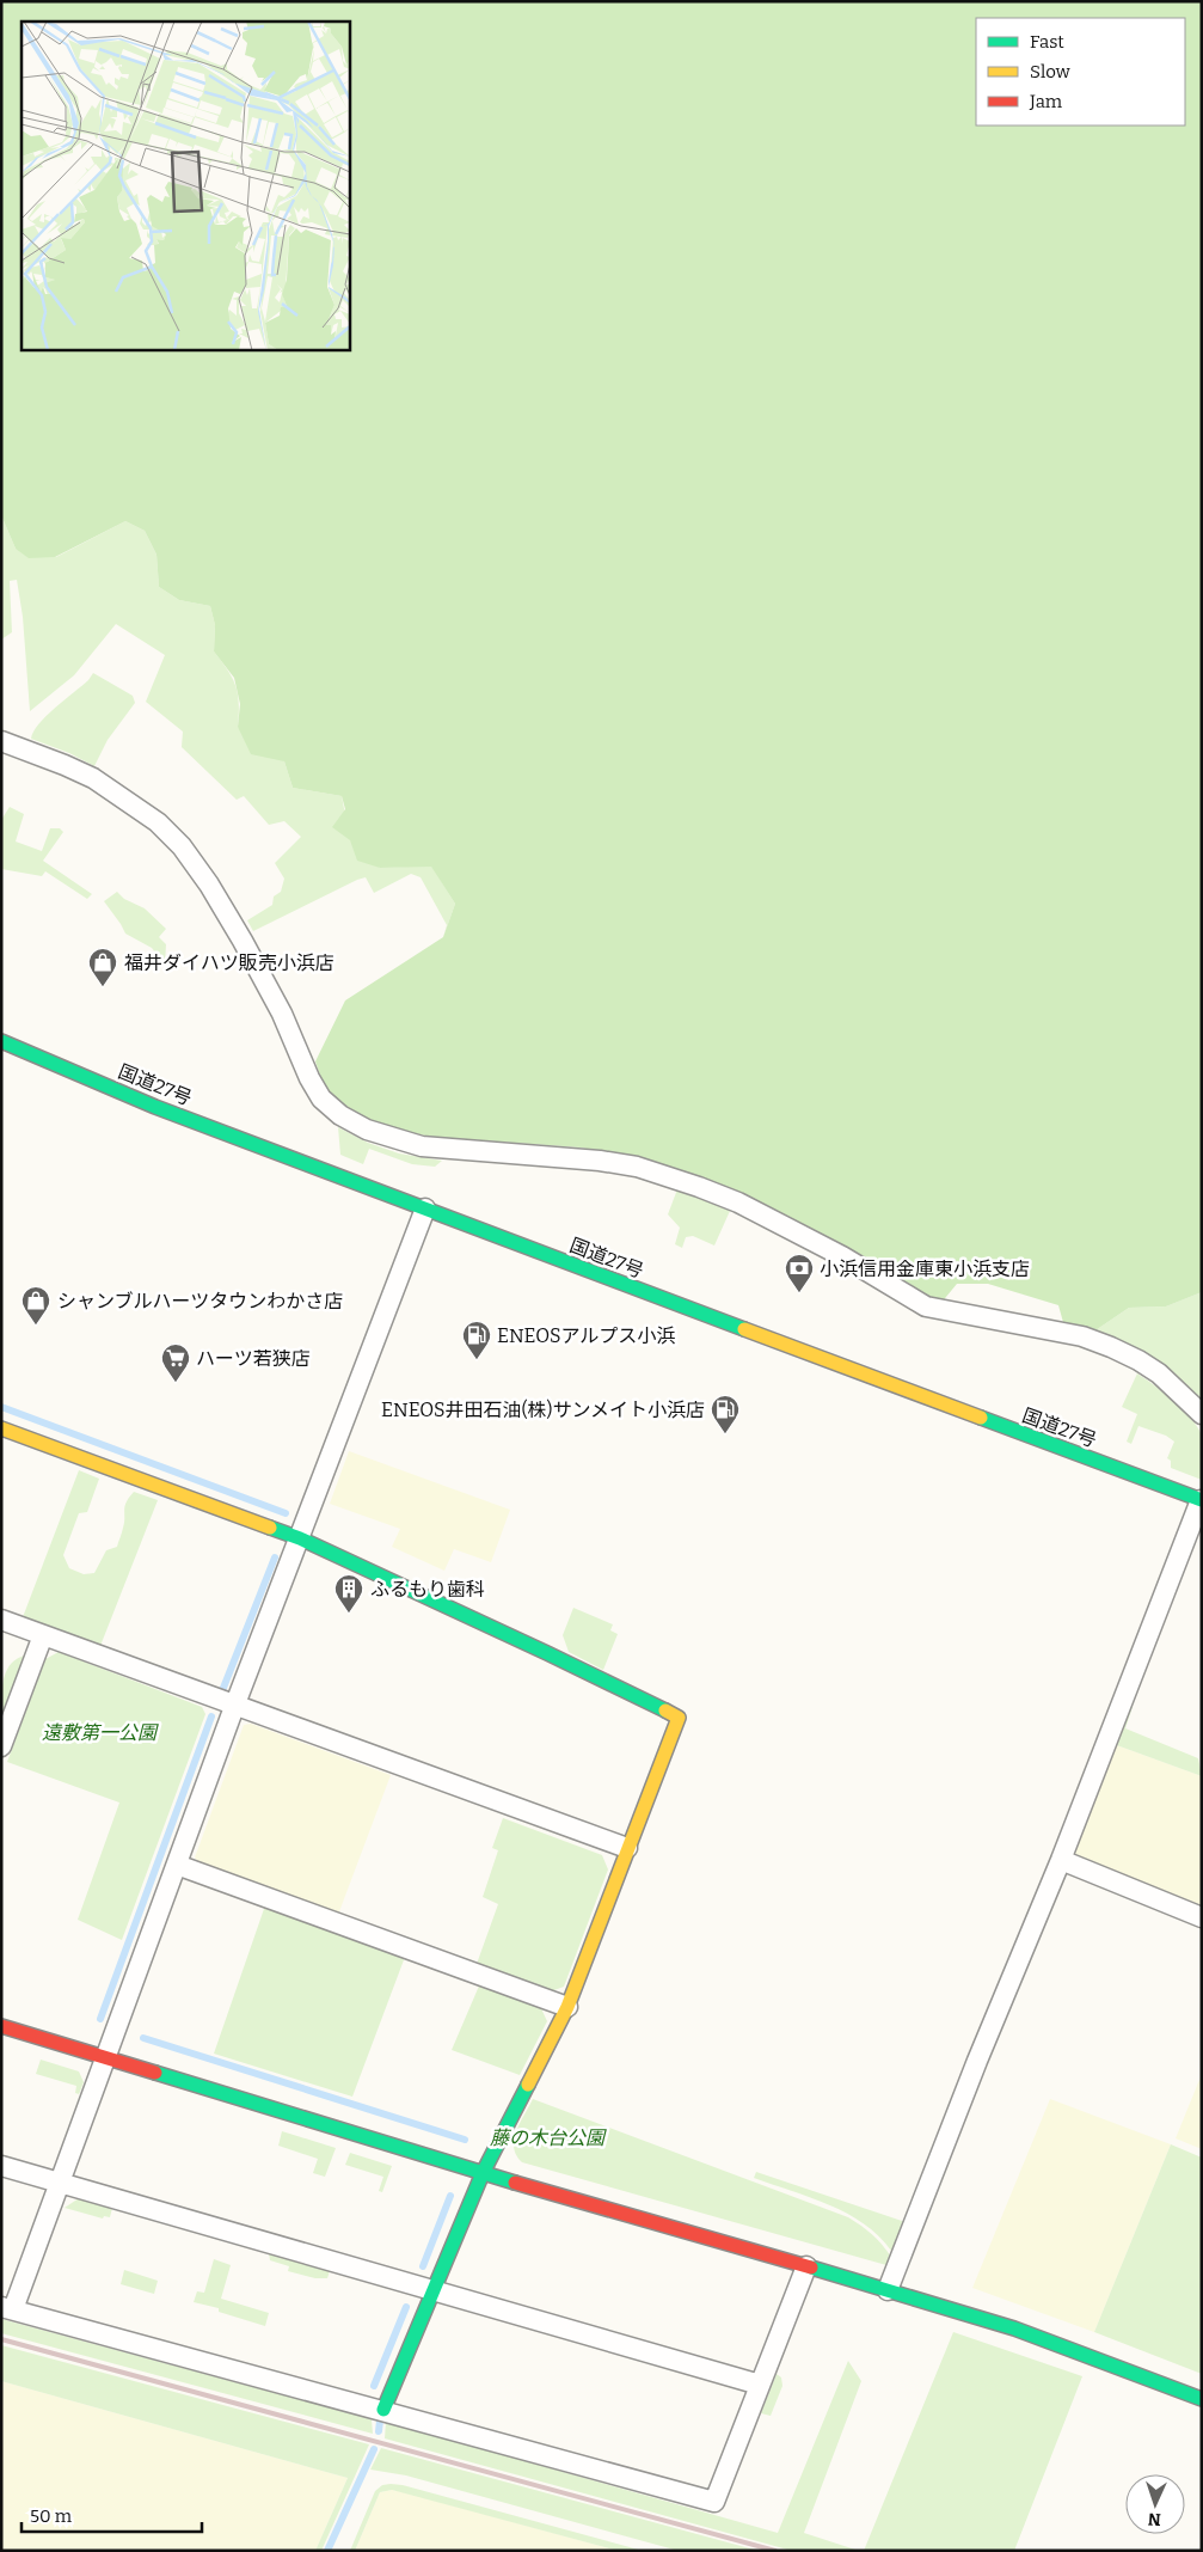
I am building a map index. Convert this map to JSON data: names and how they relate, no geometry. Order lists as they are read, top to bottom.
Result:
{
  "streets": {
    "main road": ["国道27号"]
  },
  "parks": ["遠敷第一公園", "藤の木台公園"],
  "places": {
    "shop": ["福井ダイハツ販売小浜店", "シャンブルハーツタウンわかさ店"],
    "bank": ["小浜信用金庫東小浜支店"],
    "fuel station": ["ENEOSアルプス小浜", "ENEOS井田石油(株)サンメイト小浜店"],
    "supermarket": ["ハーツ若狭店"],
    "building": ["ふるもり歯科"]
  },
  "legend": ["Fast", "Slow", "Jam"],
  "scale_bar": "50 m",
  "north": "bottom"
}
